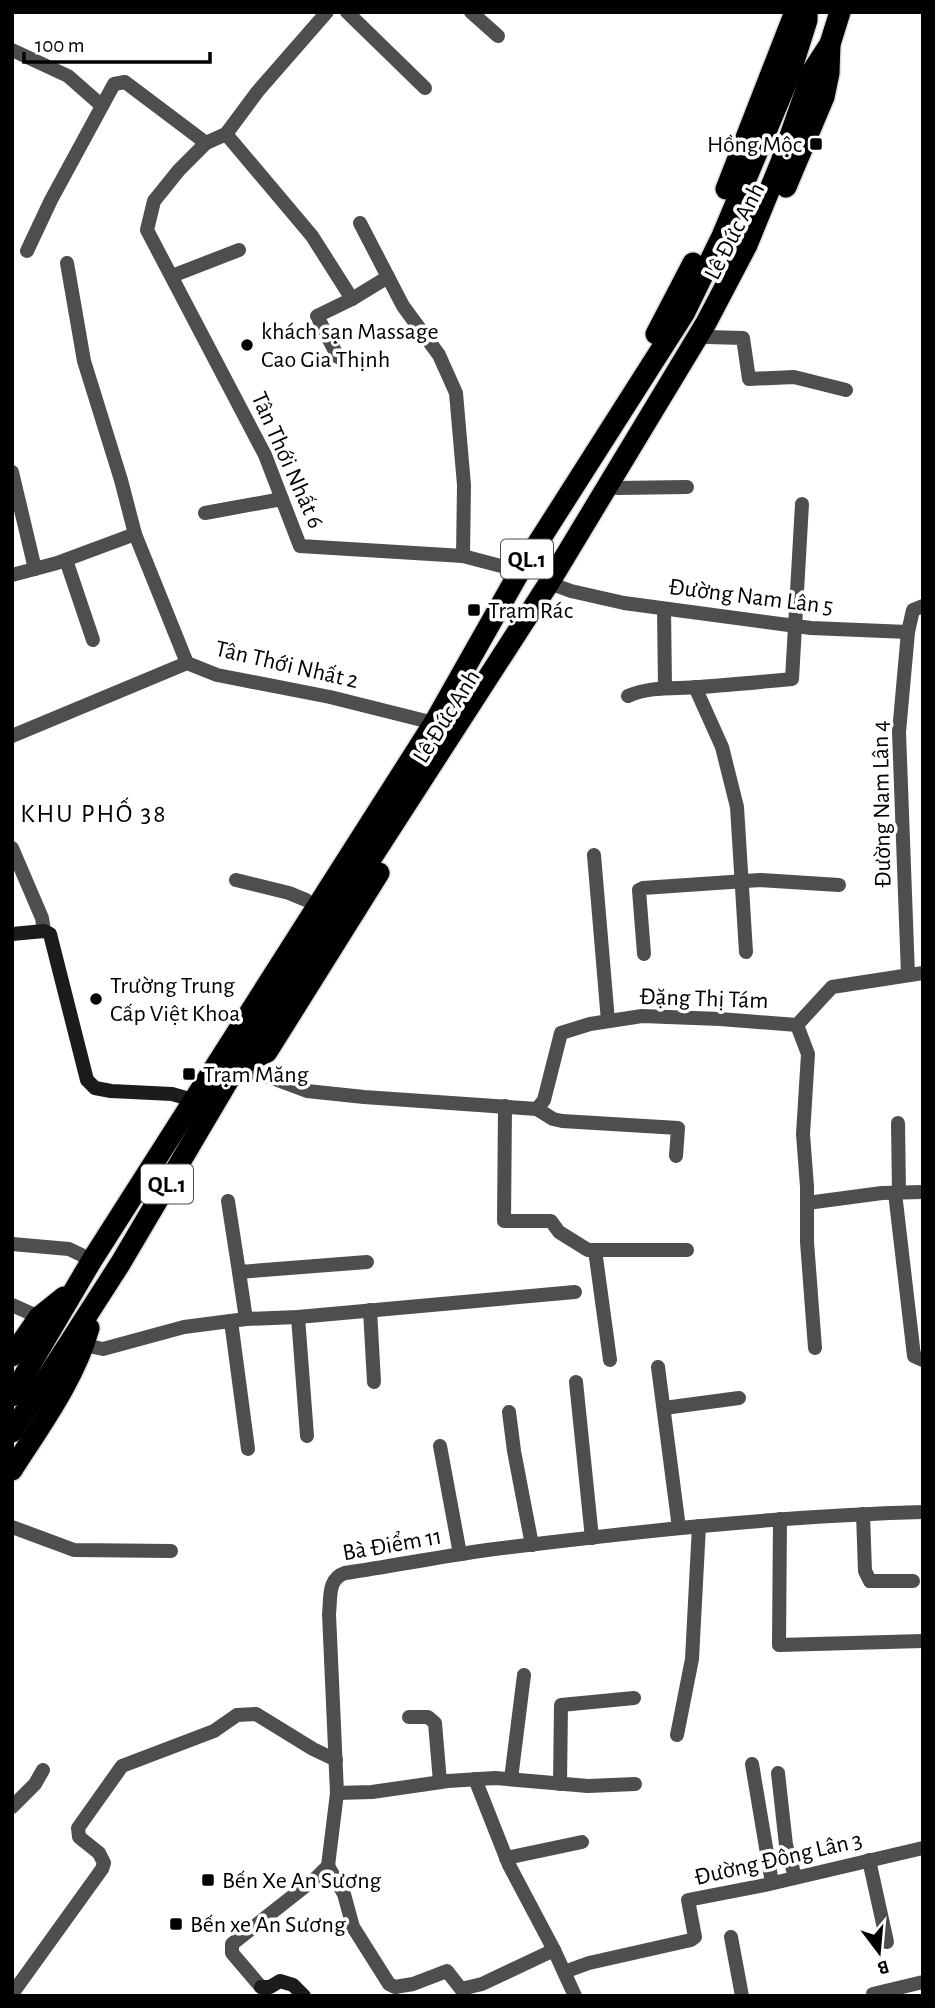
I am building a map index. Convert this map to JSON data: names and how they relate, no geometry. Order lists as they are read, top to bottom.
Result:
{
  "streets": {
    "highway": ["Lê Đức Anh", "QL.1"],
    "street": [
      "Tân Thới Nhất 6",
      "Đường Nam Lân 5",
      "Tân Thới Nhất 2",
      "Đường Nam Lân 4",
      "Đặng Thị Tám",
      "Bà Điểm 11",
      "Đường Đông Lân 3"
    ]
  },
  "crossings": [
    ["Lê Đức Anh", "Tân Thới Nhất 6"],
    ["Lê Đức Anh", "QL.1"],
    ["Lê Đức Anh", "Đường Nam Lân 5"],
    ["Lê Đức Anh", "Tân Thới Nhất 2"],
    ["Đường Nam Lân 5", "Đường Nam Lân 4"],
    ["Đường Nam Lân 4", "Đặng Thị Tám"]
  ],
  "districts": ["KHU PHỐ 38"],
  "places": {
    "transit": [
      "Hồng Mộc",
      "Trạm Rác",
      "Trạm Măng",
      "Bến Xe An Sương",
      "Bến xe An Sương"
    ],
    "other": ["khách sạn Massage Cao Gia Thịnh", "Trường Trung Cấp Việt Khoa"]
  },
  "scale_bar": "100 m",
  "north": "bottom"
}
